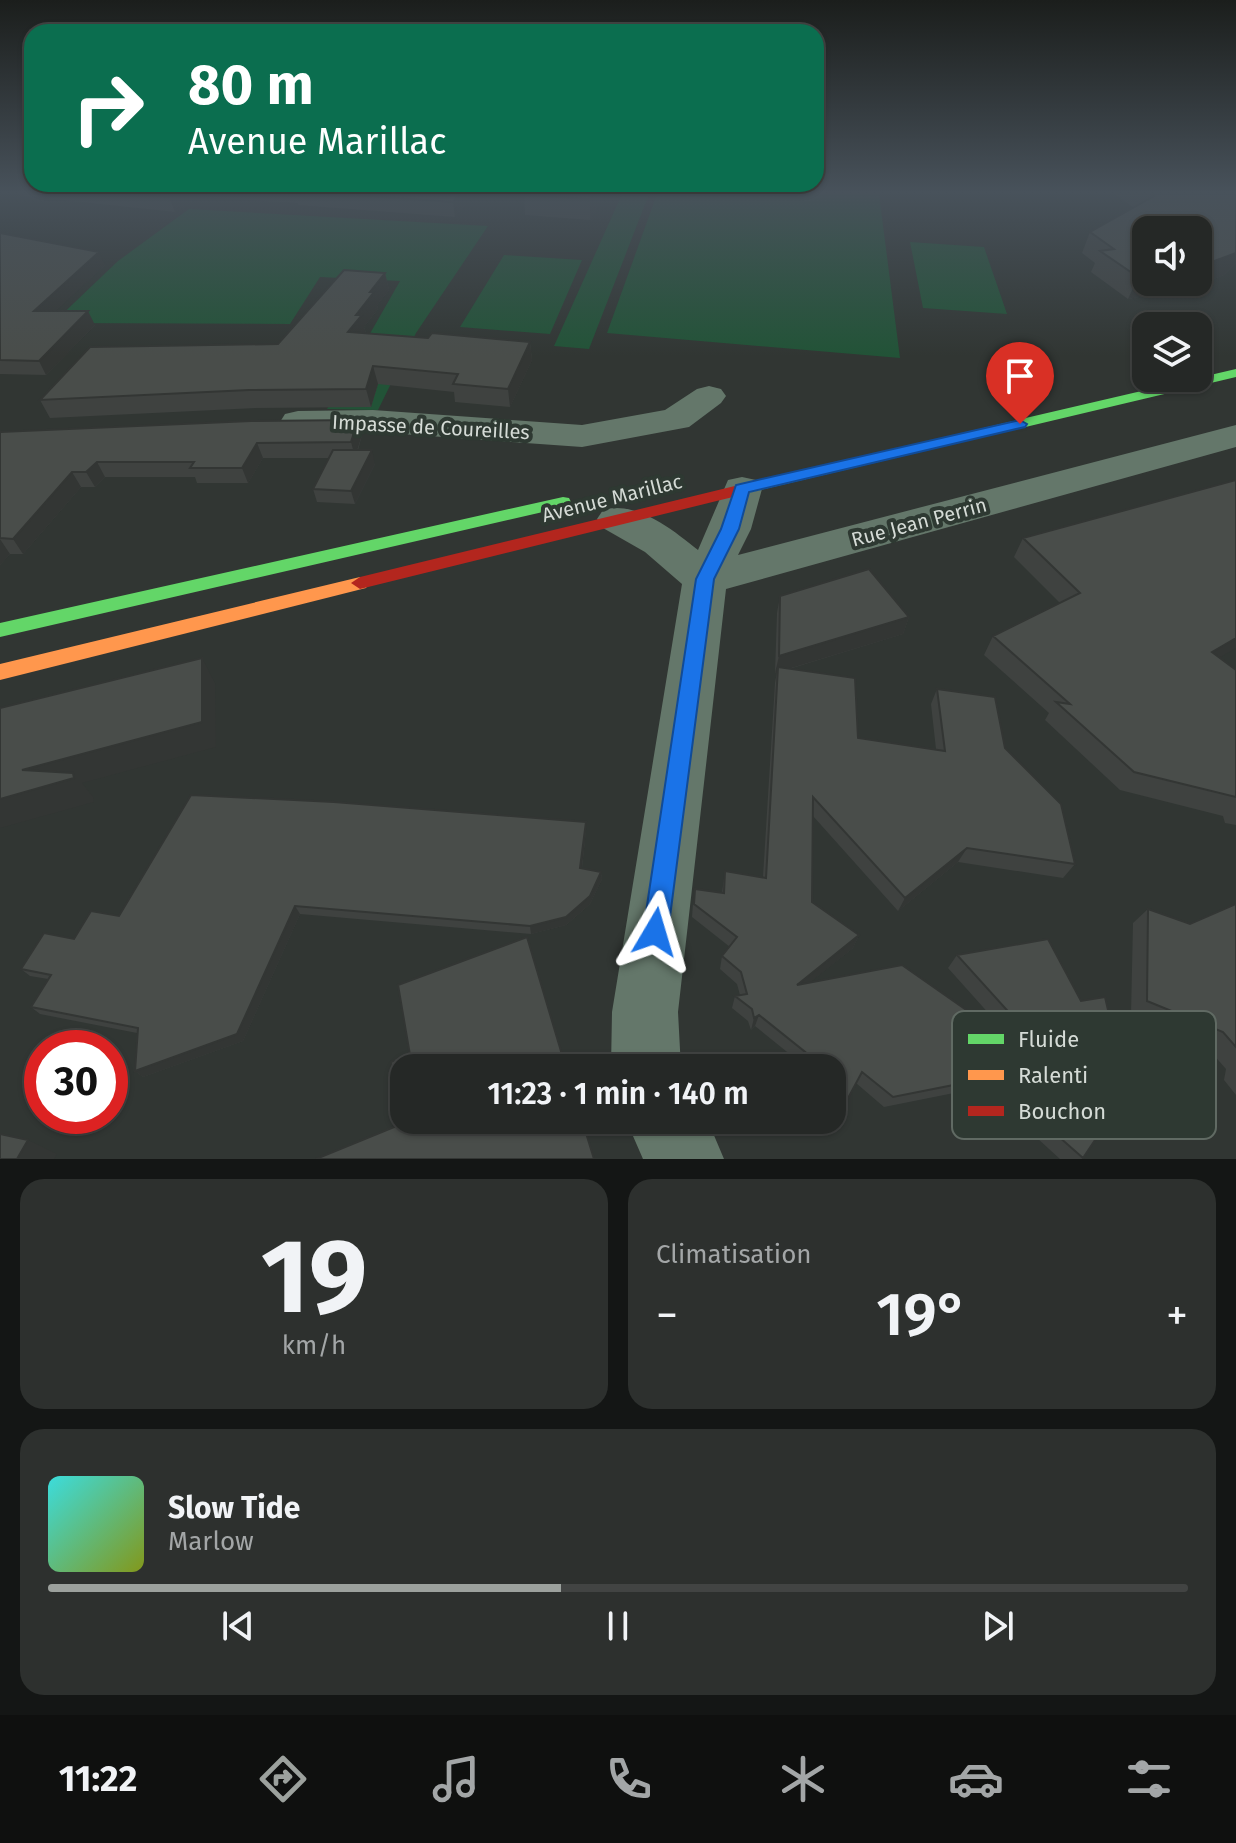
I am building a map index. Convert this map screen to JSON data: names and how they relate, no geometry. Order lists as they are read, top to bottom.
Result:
{
  "streets": {
    "street": ["Impasse de Coureilles", "Avenue Marillac", "Rue Jean Perrin"]
  },
  "legend": ["Fluide", "Ralenti", "Bouchon"],
  "page": {
    "turn": ["80 m", "Avenue Marillac"],
    "limit": "30",
    "trip": "11:23 · 1 min · 140 m",
    "tile": [
      ["19", "km/h"],
      "Climatisation"
    ],
    "heat": ["−", "19°", "+"],
    "song": ["Slow Tide", "Marlow"],
    "tabs": "11:22"
  }
}
